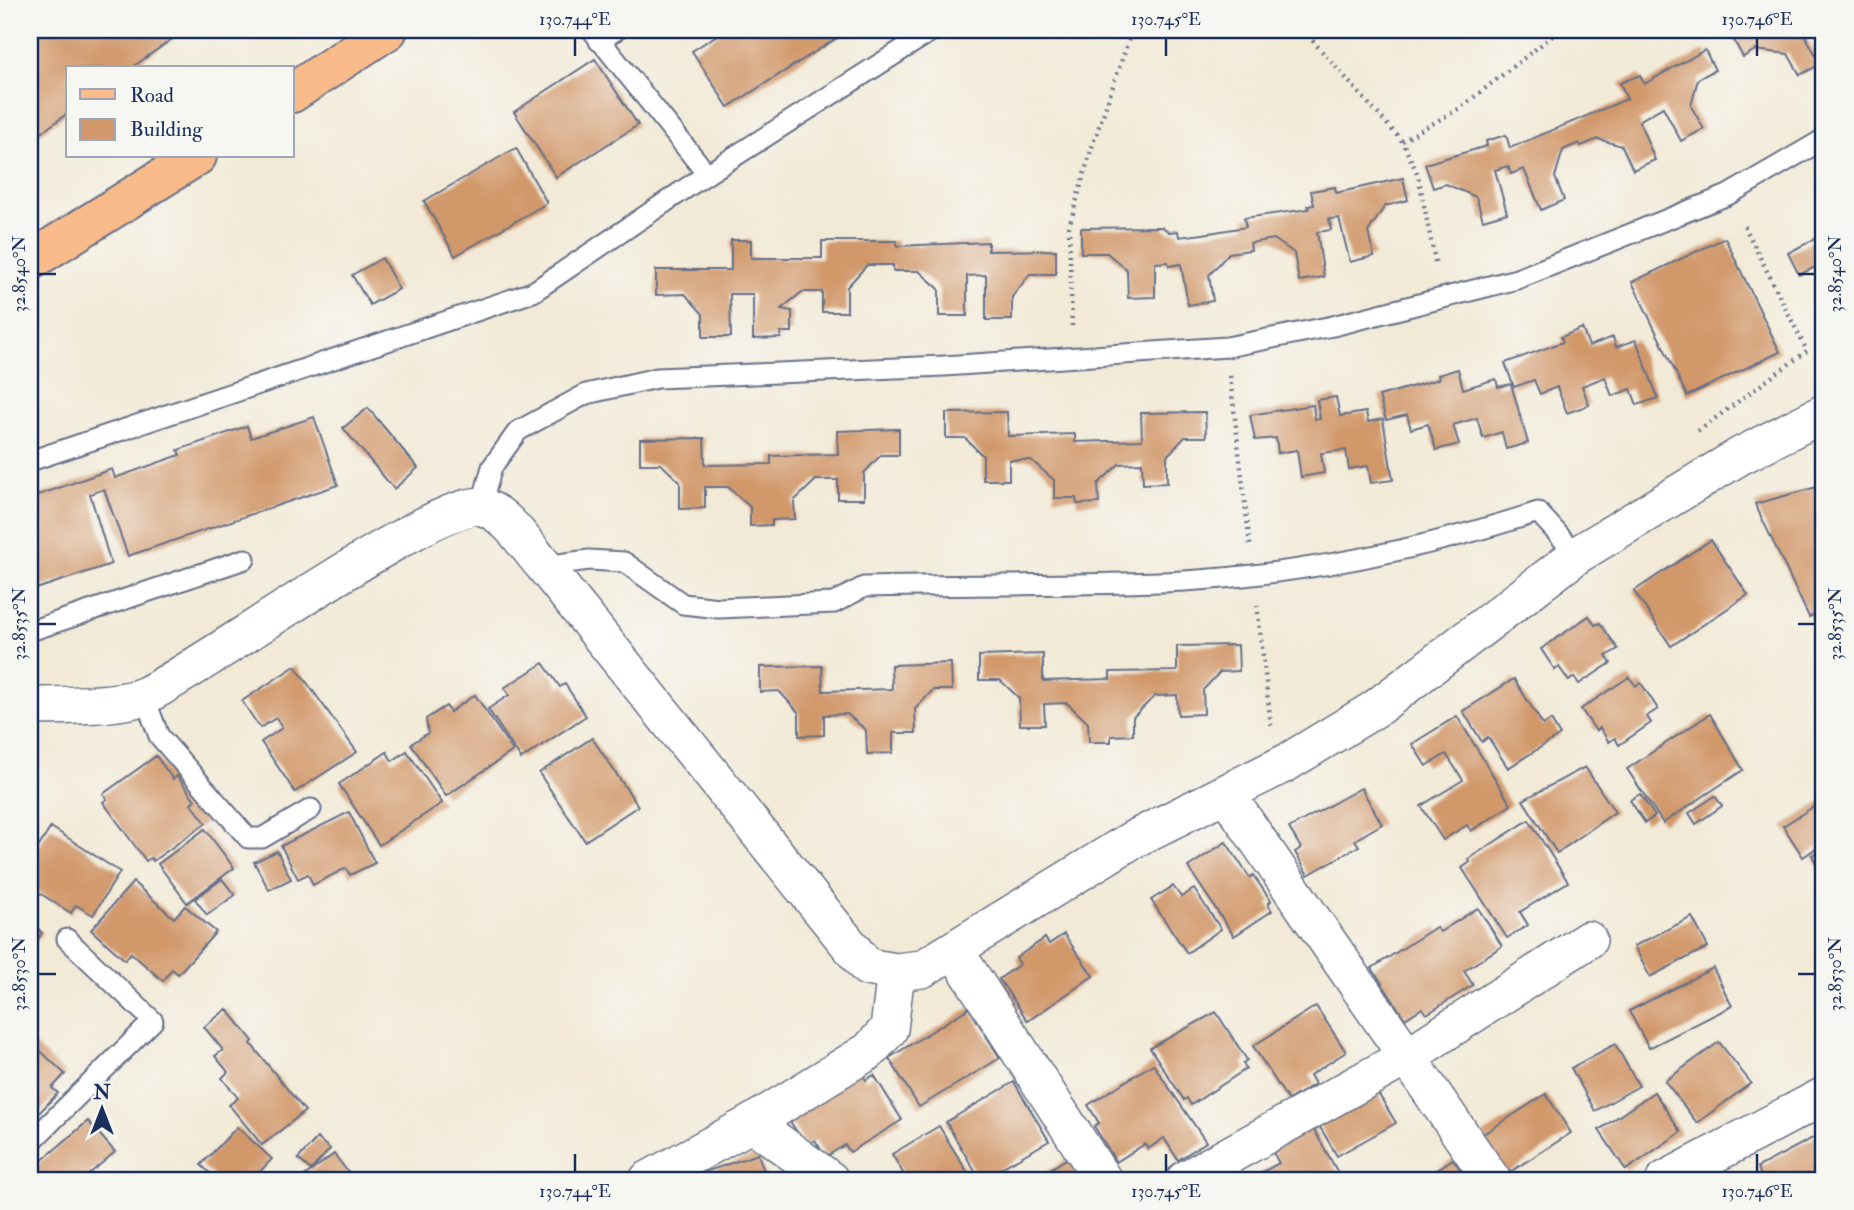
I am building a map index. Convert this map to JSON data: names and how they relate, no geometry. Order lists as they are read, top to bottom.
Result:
{
  "legend": ["Road", "Building"],
  "north": "top",
  "coordinates": [
    "130.744°E",
    "130.745°E",
    "130.746°E",
    "32.8540°N",
    "32.8535°N",
    "32.8530°N"
  ]
}
